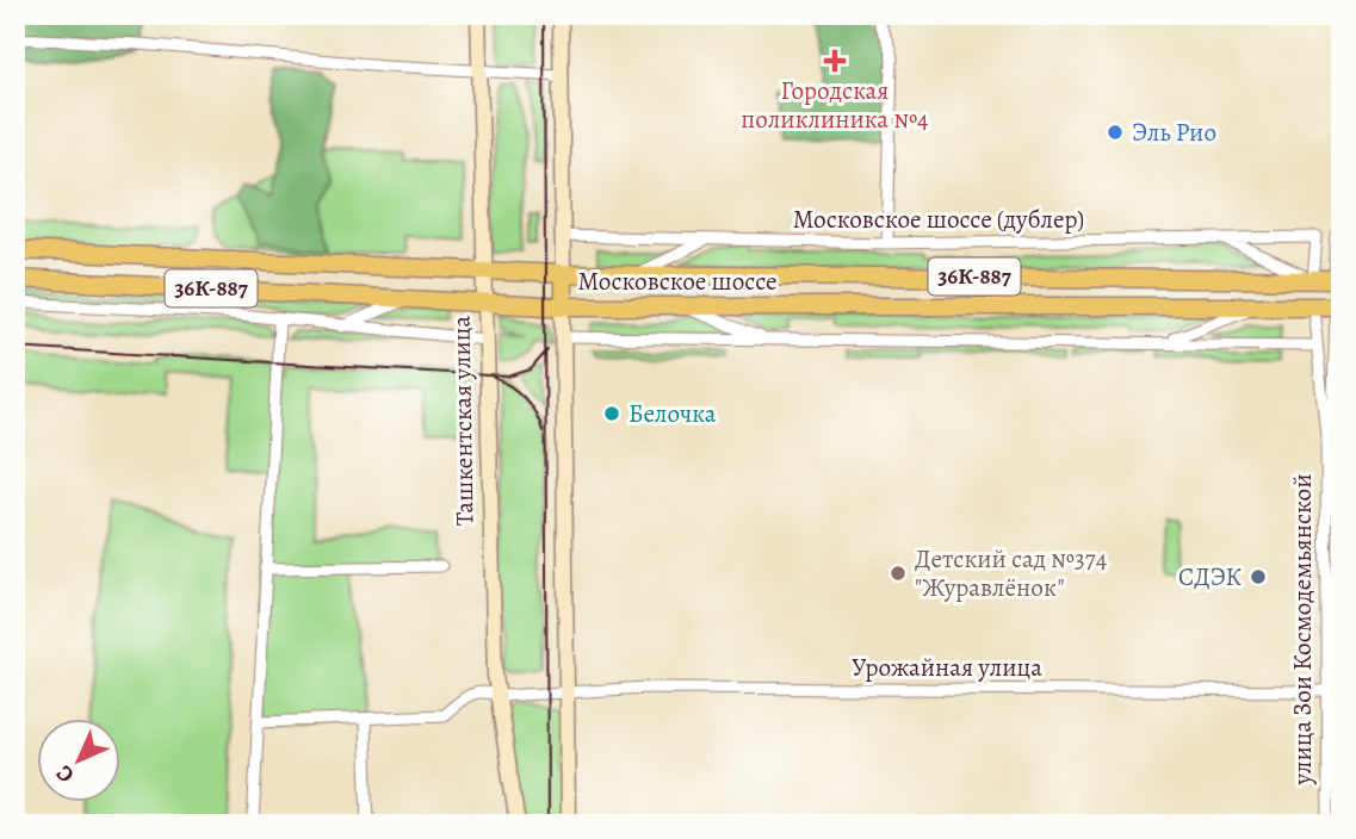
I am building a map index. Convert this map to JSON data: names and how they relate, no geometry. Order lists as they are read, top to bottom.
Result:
{
  "streets": {
    "main road": [
      "36К-887",
      "Московское шоссе",
      "Ташкентская улица",
      "улица Зои Космодемьянской"
    ],
    "street": ["Московское шоссе (дублер)", "Урожайная улица"]
  },
  "crossings": [
    ["Московское шоссе (дублер)", "улица Зои Космодемьянской"],
    ["Московское шоссе", "Ташкентская улица"],
    ["Московское шоссе", "улица Зои Космодемьянской"],
    ["Ташкентская улица", "Урожайная улица"],
    ["улица Зои Космодемьянской", "Урожайная улица"]
  ],
  "places": {
    "health": ["Городская поликлиника №4"],
    "other": [
      "Эль Рио",
      "Белочка",
      "Детский сад №374 \"Журавлёнок\"",
      "СДЭК"
    ]
  },
  "north": "bottom left"
}
